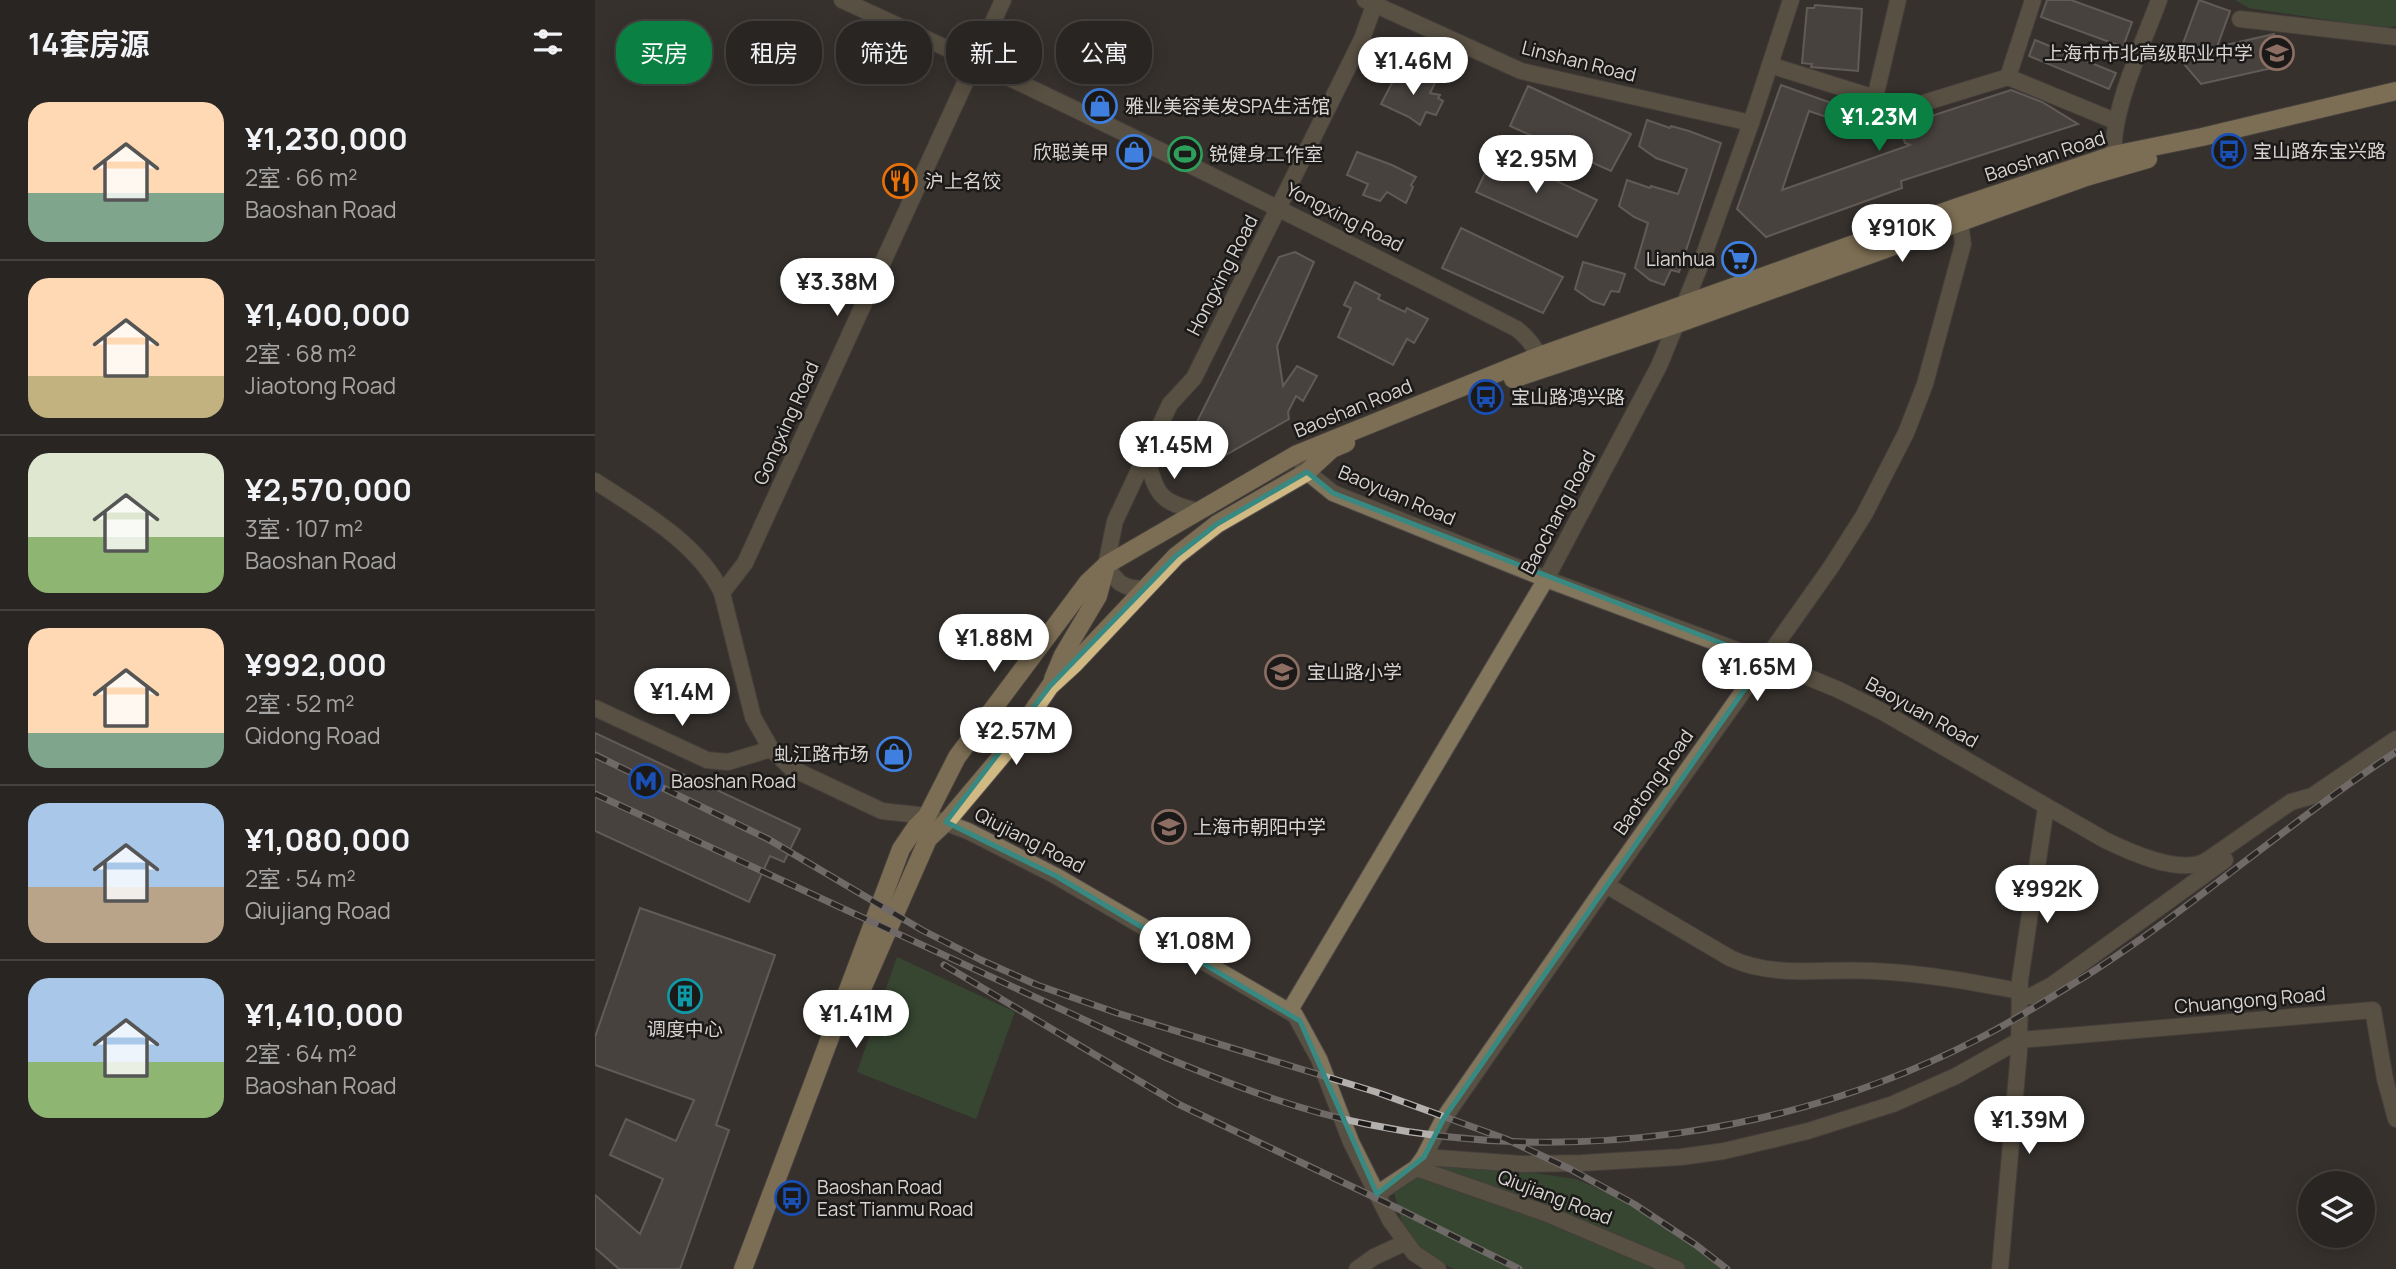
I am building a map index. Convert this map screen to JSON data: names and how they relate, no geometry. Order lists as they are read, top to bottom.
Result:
{
  "streets": {
    "main road": ["Baoshan Road"],
    "street": [
      "Linshan Road",
      "Yongxing Road",
      "Hongxing Road",
      "Gongxing Road",
      "Baoyuan Road",
      "Baochang Road",
      "Baotong Road",
      "Qiujiang Road",
      "Chuangong Road"
    ]
  },
  "crossings": [
    ["Linshan Road", "Hongxing Road"],
    ["Linshan Road", "Baochang Road"],
    ["Baoshan Road", "Yongxing Road"],
    ["Baoshan Road", "Hongxing Road"],
    ["Baoshan Road", "Baoyuan Road"],
    ["Baoshan Road", "Baochang Road"],
    ["Baoshan Road", "Baotong Road"],
    ["Baoshan Road", "Qiujiang Road"],
    ["Yongxing Road", "Hongxing Road"],
    ["Gongxing Road", "Qiujiang Road"],
    ["Baoyuan Road", "Baochang Road"],
    ["Baoyuan Road", "Baotong Road"],
    ["Baochang Road", "Qiujiang Road"],
    ["Baotong Road", "Qiujiang Road"]
  ],
  "places": {
    "school or university": ["上海市市北高级职业中学", "宝山路小学", "上海市朝阳中学"],
    "shop": ["雅业美容美发SPA生活馆", "欣聪美甲", "虬江路市场"],
    "bus stop": ["宝山路东宝兴路", "宝山路鸿兴路", "Baoshan Road East Tianmu Road"],
    "sports": ["锐健身工作室"],
    "restaurant": ["沪上名饺"],
    "supermarket": ["Lianhua"],
    "metro station": ["Baoshan Road"],
    "building": ["调度中心"]
  },
  "page": {
    "heading": "14套房源",
    "chip": [
      "买房",
      "租房",
      "筛选",
      "新上",
      "公寓"
    ],
    "price": [
      "¥1.46M",
      "¥1.23M",
      "¥2.95M",
      "¥910K",
      "¥3.38M",
      "¥1.45M",
      "¥1.88M",
      "¥1.65M",
      "¥1.4M",
      "¥2.57M",
      "¥992K",
      "¥1.08M",
      "¥1.41M",
      "¥1.39M"
    ],
    "list": [
      {
        "name": "¥1,230,000",
        "note": "2室 · 66 m² · Baoshan Road"
      },
      {
        "name": "¥1,400,000",
        "note": "2室 · 68 m² · Jiaotong Road"
      },
      {
        "name": "¥2,570,000",
        "note": "3室 · 107 m² · Baoshan Road"
      },
      {
        "name": "¥992,000",
        "note": "2室 · 52 m² · Qidong Road"
      },
      {
        "name": "¥1,080,000",
        "note": "2室 · 54 m² · Qiujiang Road"
      },
      {
        "name": "¥1,410,000",
        "note": "2室 · 64 m² · Baoshan Road"
      }
    ]
  }
}
